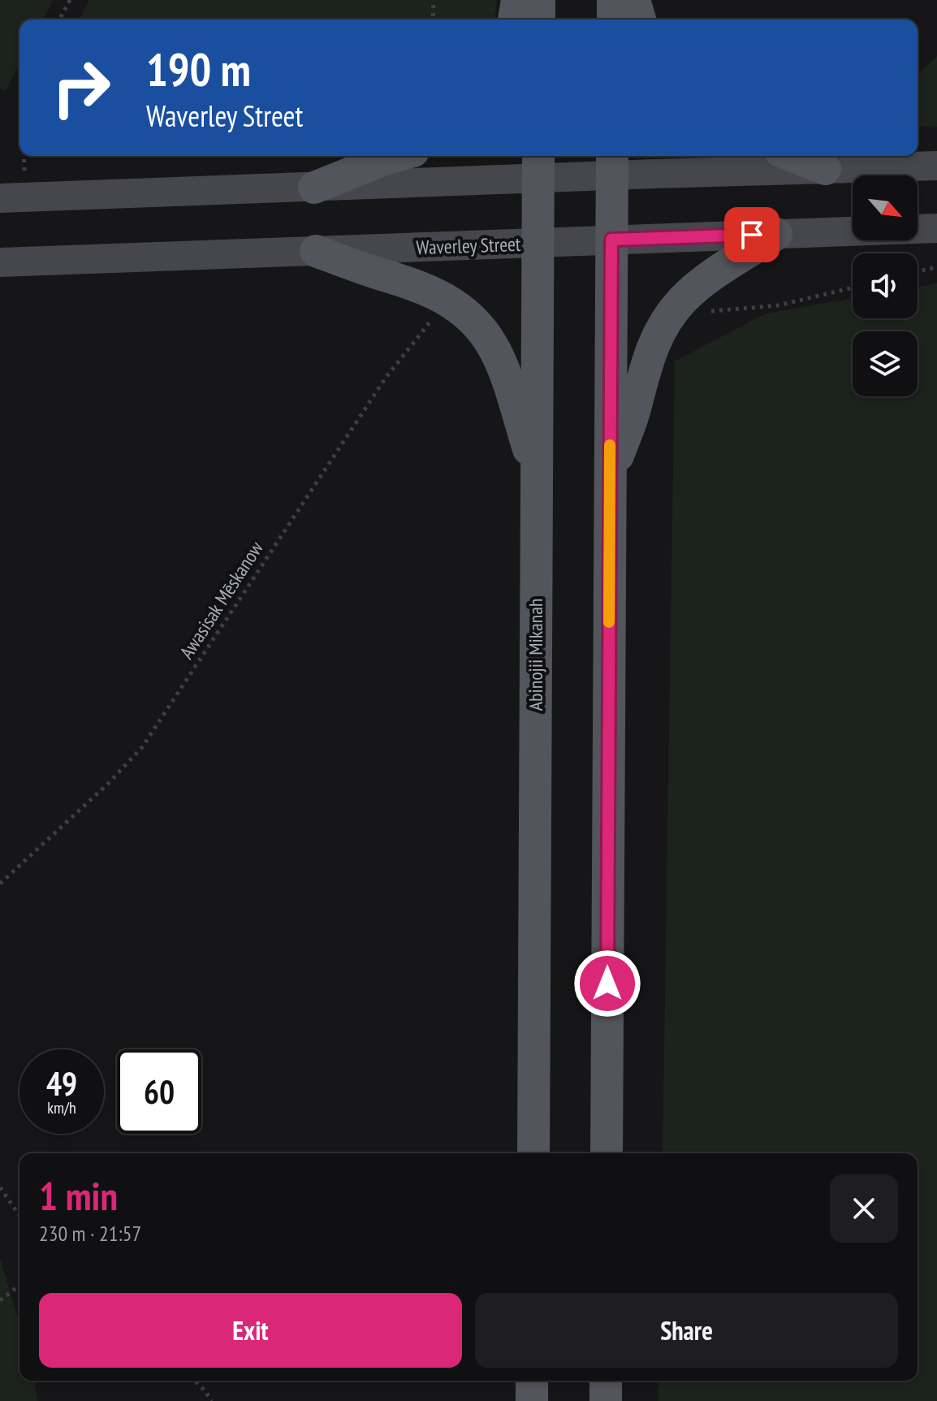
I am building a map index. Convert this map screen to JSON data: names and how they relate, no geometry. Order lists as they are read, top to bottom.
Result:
{
  "streets": {
    "main road": ["Waverley Street", "Abinojii Mikanah"],
    "path": ["Awasisak Mēskanow"]
  },
  "crossings": [
    ["Waverley Street", "Abinojii Mikanah"]
  ],
  "north": "bottom right",
  "page": {
    "turn": ["190 m", "Waverley Street"],
    "speed": "49 km/h",
    "limit": "60",
    "heading": ["1 min", "230 m · 21:57"],
    "buttons": ["Exit", "Share"]
  }
}
